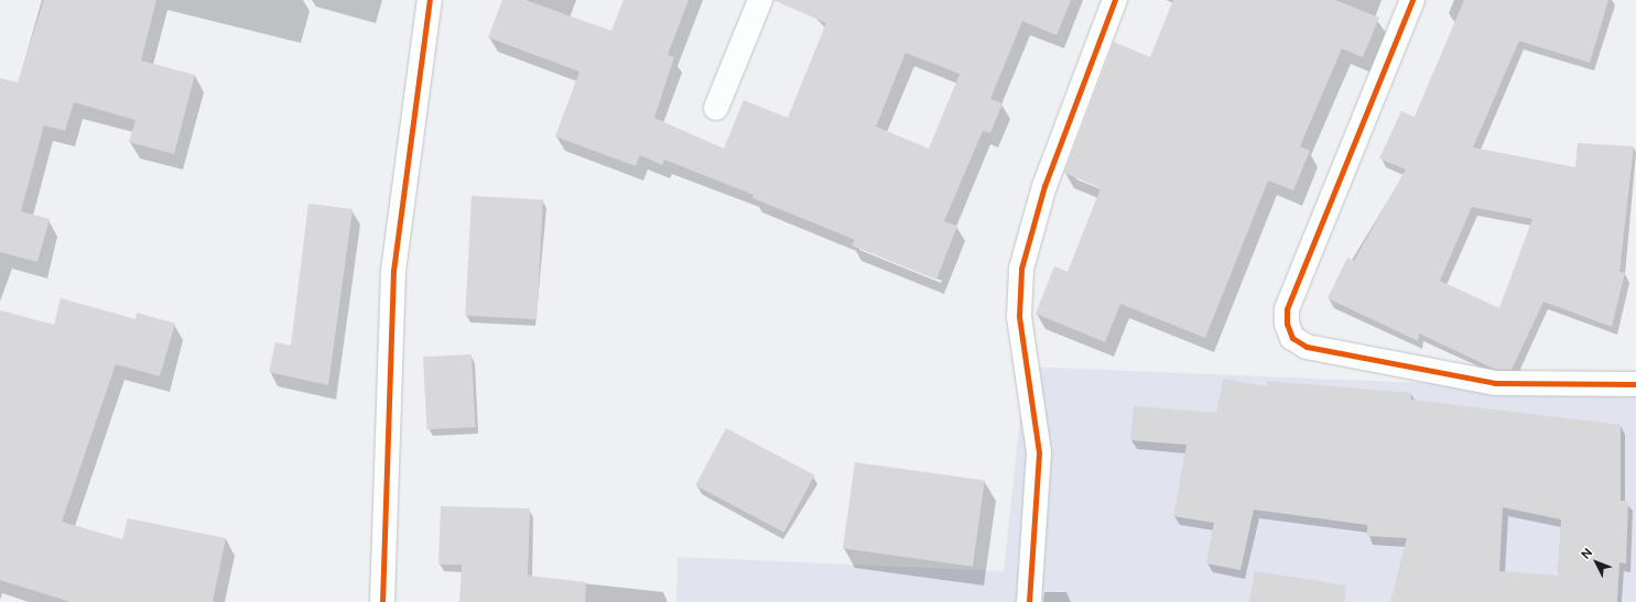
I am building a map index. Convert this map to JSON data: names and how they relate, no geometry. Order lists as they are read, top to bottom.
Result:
{
  "north": "top left"
}
